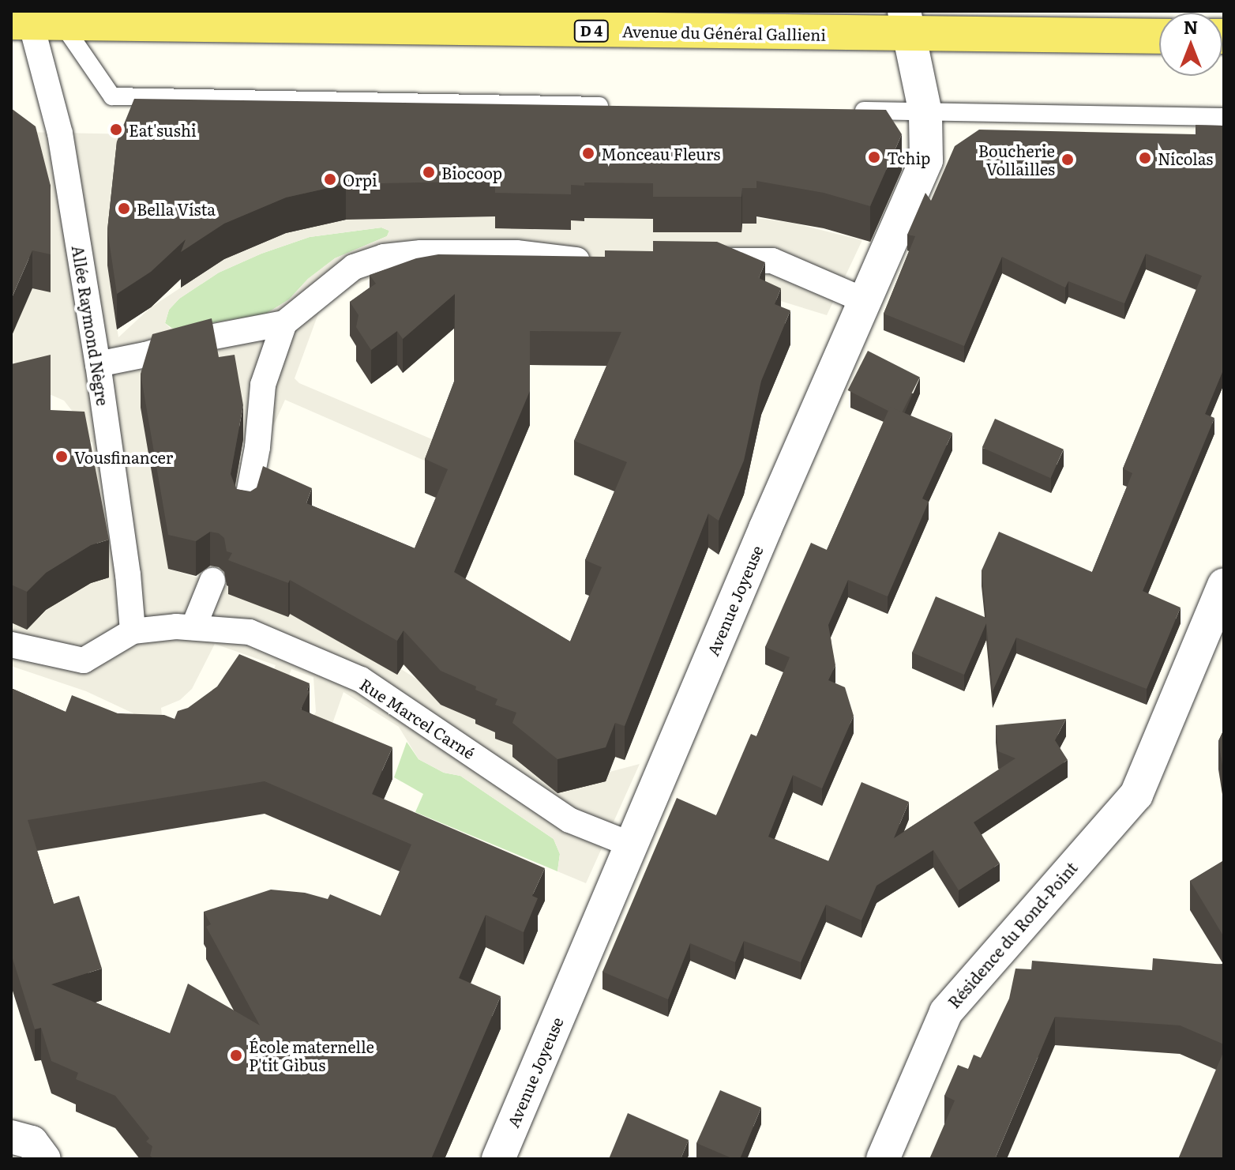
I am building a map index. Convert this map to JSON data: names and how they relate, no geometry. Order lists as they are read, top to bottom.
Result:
{
  "streets": {
    "main road": ["D 4", "Avenue du Général Gallieni"],
    "street": [
      "Allée Raymond Nègre",
      "Avenue Joyeuse",
      "Rue Marcel Carné",
      "Résidence du Rond-Point"
    ]
  },
  "crossings": [
    ["Avenue du Général Gallieni", "Allée Raymond Nègre"],
    ["Avenue du Général Gallieni", "Avenue Joyeuse"],
    ["Allée Raymond Nègre", "Rue Marcel Carné"],
    ["Avenue Joyeuse", "Rue Marcel Carné"]
  ],
  "places": [
    "Eat'sushi",
    "Monceau Fleurs",
    "Tchip",
    "Nicolas",
    "Boucherie Vollailles",
    "Biocoop",
    "Orpi",
    "Bella Vista",
    "Vousfinancer",
    "École maternelle P'tit Gibus"
  ],
  "north": "top"
}
